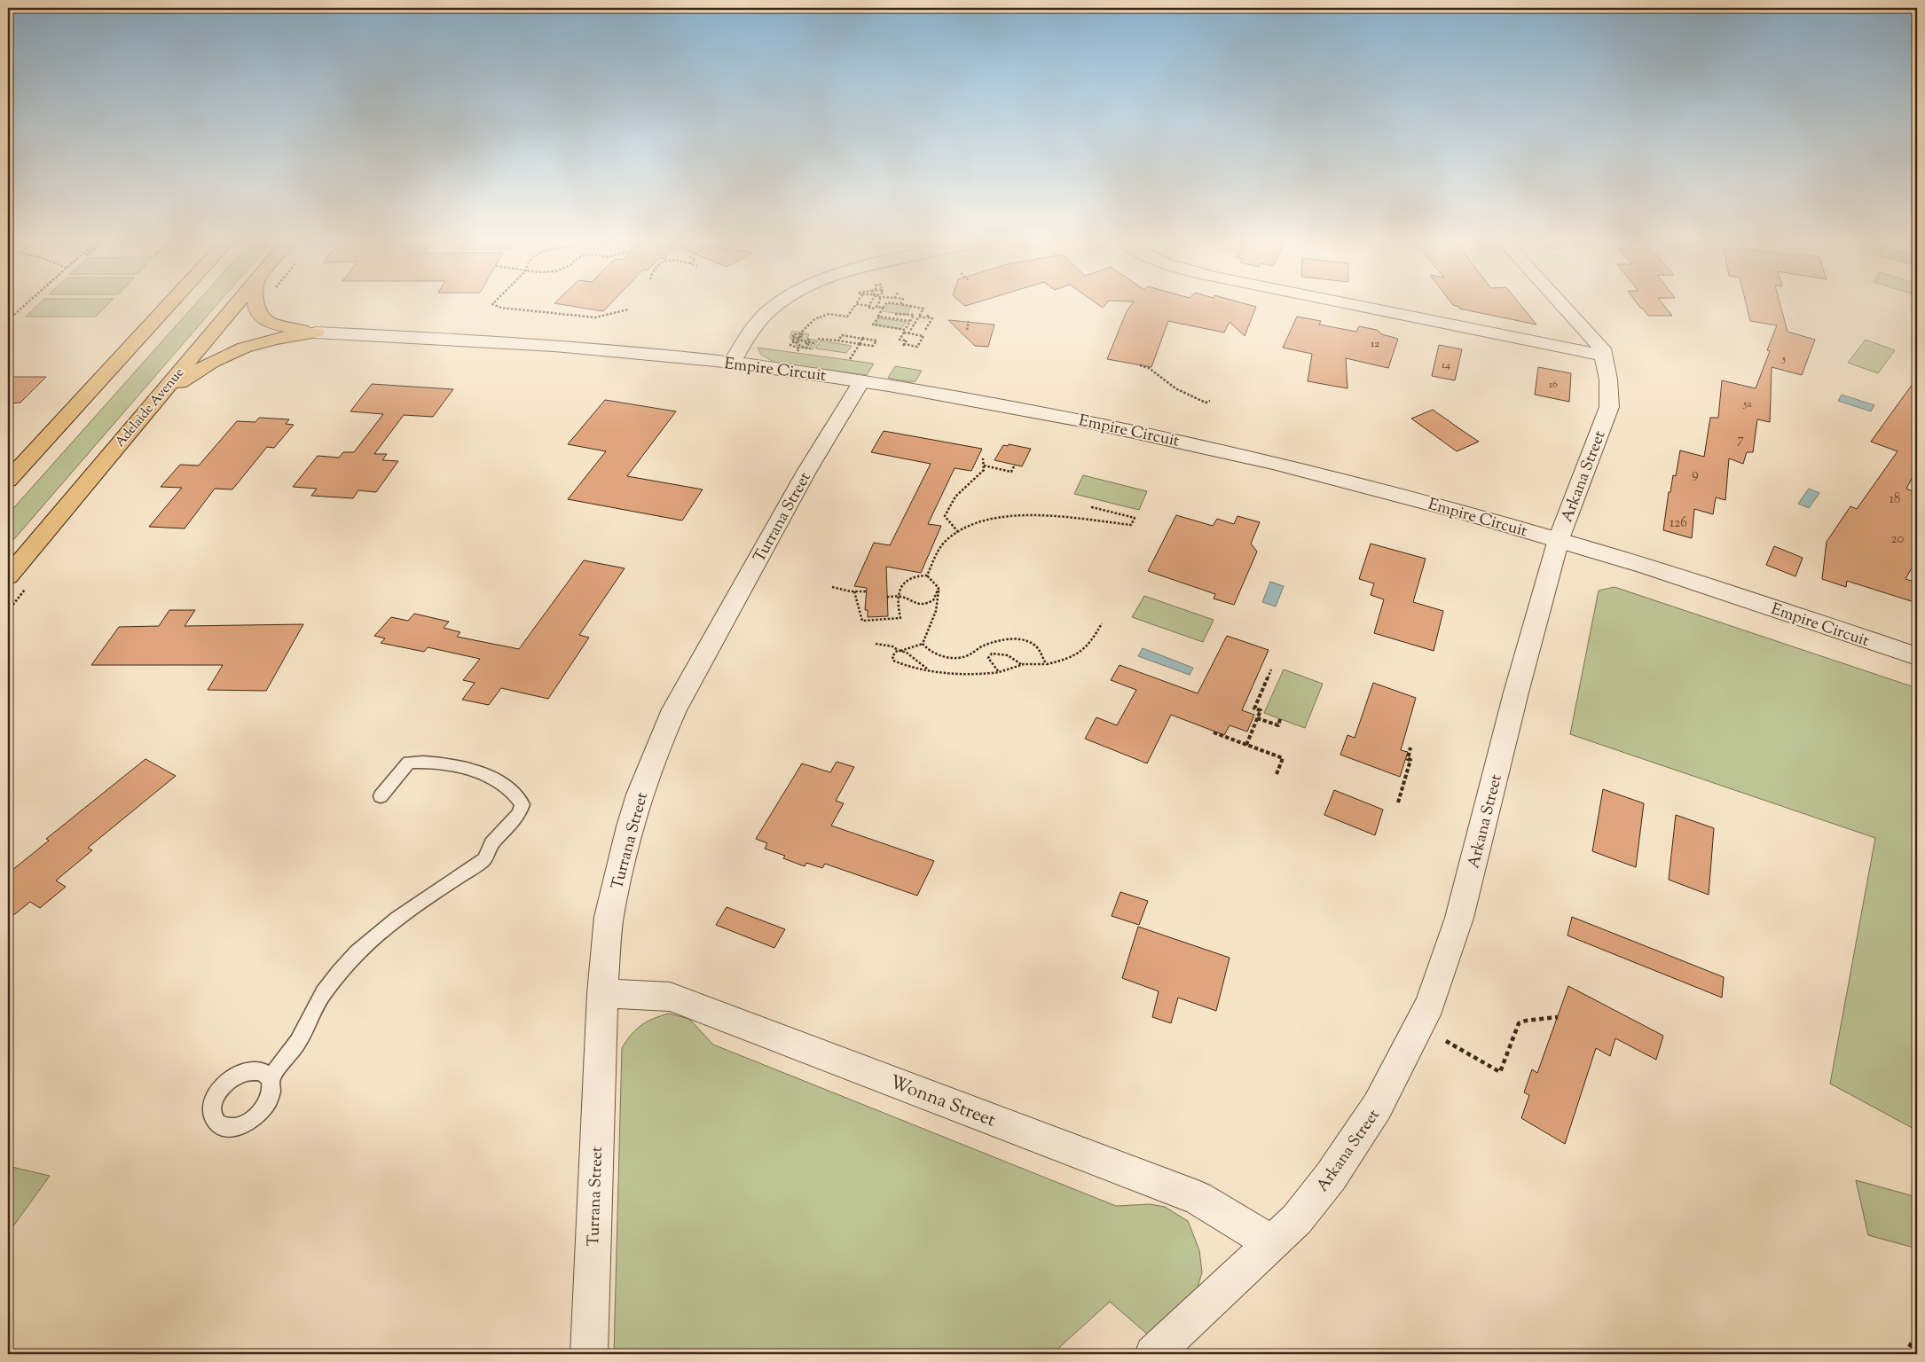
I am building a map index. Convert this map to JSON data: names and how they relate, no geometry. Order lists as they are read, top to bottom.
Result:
{
  "streets": {
    "highway": ["Adelaide Avenue"],
    "street": [
      "Empire Circuit",
      "Arkana Street",
      "Turrana Street",
      "Wonna Street"
    ]
  },
  "crossings": [
    ["Empire Circuit", "Arkana Street"],
    ["Empire Circuit", "Turrana Street"],
    ["Arkana Street", "Wonna Street"],
    ["Turrana Street", "Wonna Street"]
  ],
  "house_numbers": [
    "12",
    "5",
    "14",
    "16",
    "5a",
    "7",
    "9",
    "18",
    "126",
    "20"
  ]
}
